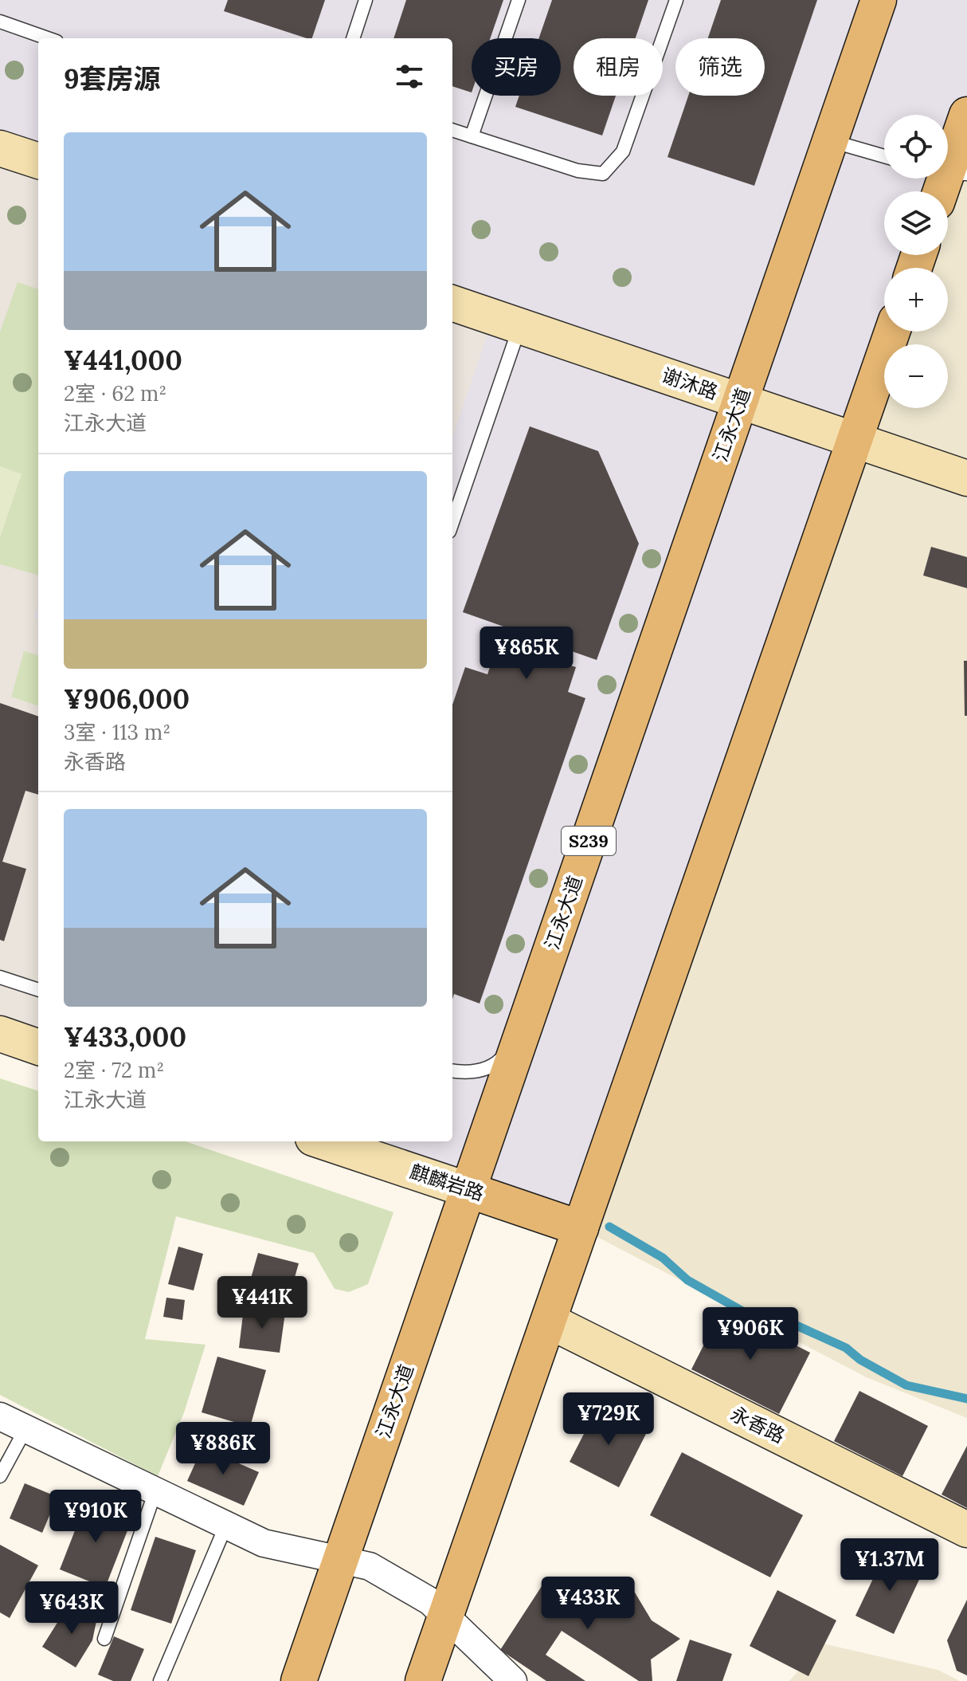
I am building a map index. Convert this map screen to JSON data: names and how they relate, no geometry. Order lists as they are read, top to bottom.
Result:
{
  "streets": {
    "main road": [
      "谢沐路",
      "江永大道",
      "S239",
      "麒麟岩路",
      "永香路"
    ]
  },
  "crossings": [
    ["谢沐路", "江永大道"],
    ["江永大道", "麒麟岩路"]
  ],
  "page": {
    "chip": ["买房", "租房", "筛选"],
    "heading": "9套房源",
    "map_buttons": ["+", "−"],
    "list": [
      {
        "name": "¥441,000",
        "note": "2室 · 62 m² · 江永大道"
      },
      {
        "name": "¥906,000",
        "note": "3室 · 113 m² · 永香路"
      },
      {
        "name": "¥433,000",
        "note": "2室 · 72 m² · 江永大道"
      }
    ],
    "price": [
      "¥865K",
      "¥441K",
      "¥906K",
      "¥729K",
      "¥886K",
      "¥910K",
      "¥1.37M",
      "¥433K",
      "¥643K"
    ]
  }
}
